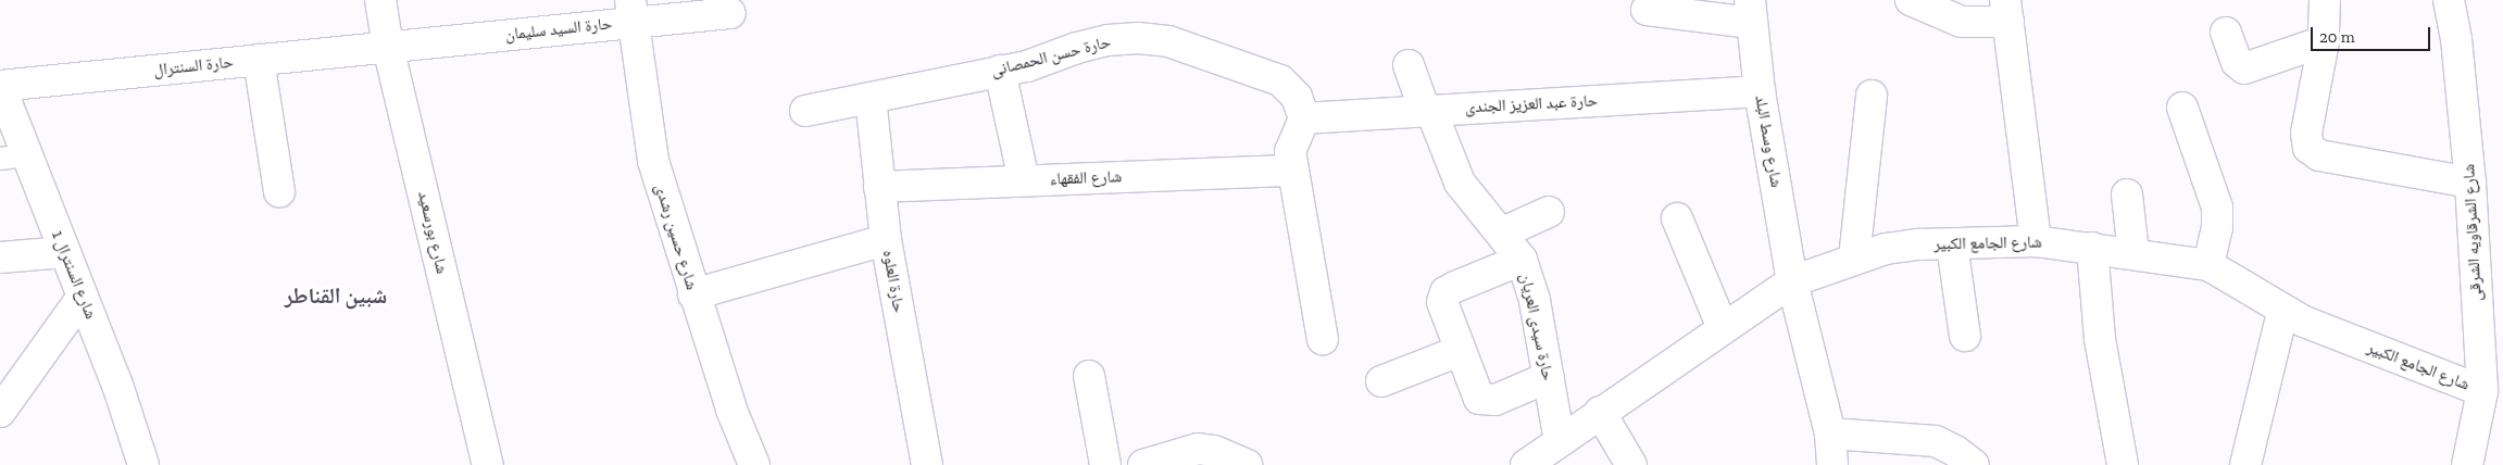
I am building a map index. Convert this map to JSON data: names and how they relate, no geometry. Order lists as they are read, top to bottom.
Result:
{
  "streets": {
    "street": [
      "حارة السيد سليمان",
      "حارة حسن الحمصانى",
      "حارة السنترال",
      "حارة عبد العزيز الجندى",
      "شارع وسط البلد",
      "شارع الفقهاء",
      "شارع بورسعيد",
      "شارع الشرقاويه الشرقى",
      "شارع حسين رشدى",
      "شارع الجامع الكبير",
      "شارع السنترال 1",
      "حارة العلوه",
      "حارة سيدى العريان"
    ]
  },
  "crossings": [
    ["حارة السيد سليمان", "حارة السنترال"],
    ["حارة السيد سليمان", "شارع بورسعيد"],
    ["حارة السيد سليمان", "شارع حسين رشدى"],
    ["حارة حسن الحمصانى", "حارة عبد العزيز الجندى"],
    ["حارة حسن الحمصانى", "حارة العلوه"],
    ["حارة السنترال", "شارع بورسعيد"],
    ["حارة السنترال", "شارع السنترال 1"],
    ["حارة عبد العزيز الجندى", "شارع وسط البلد"],
    ["حارة عبد العزيز الجندى", "حارة سيدى العريان"],
    ["شارع وسط البلد", "شارع الجامع الكبير"],
    ["شارع الفقهاء", "حارة العلوه"],
    ["شارع الشرقاويه الشرقى", "شارع الجامع الكبير"],
    ["شارع الجامع الكبير", "حارة سيدى العريان"]
  ],
  "districts": ["شبين القناطر"],
  "scale_bar": "20 m"
}
